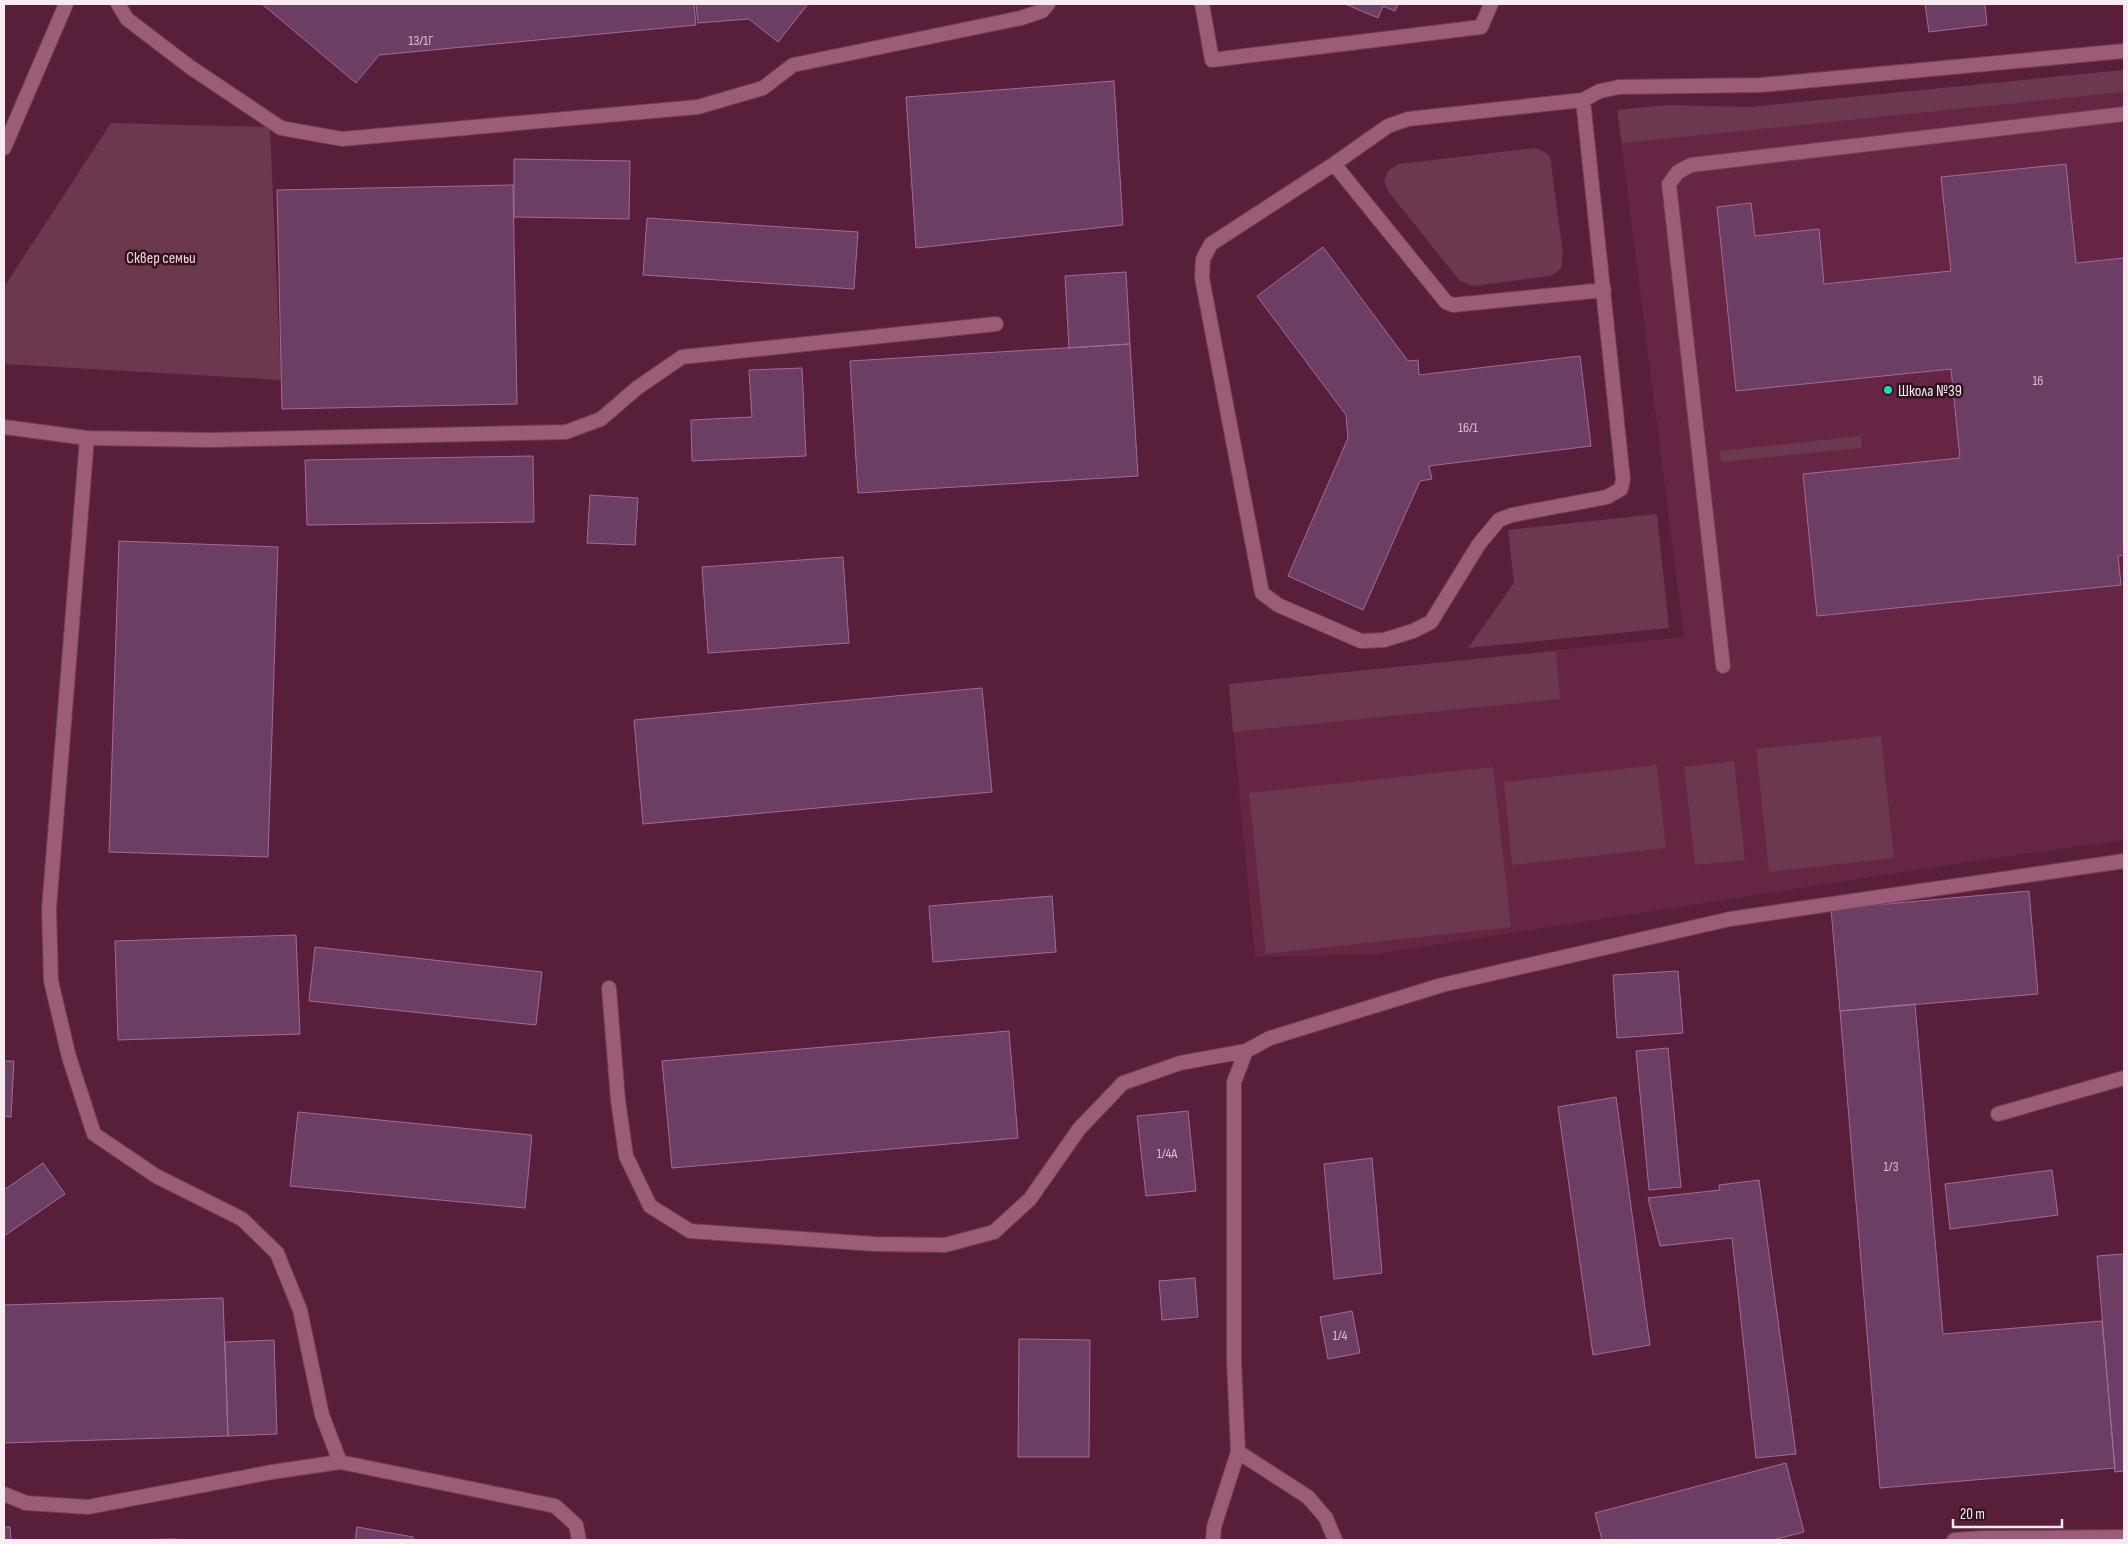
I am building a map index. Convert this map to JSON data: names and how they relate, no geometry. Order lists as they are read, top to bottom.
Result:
{
  "parks": ["Сквер семьи"],
  "places": ["Школа №39"],
  "house_numbers": [
    "13/1Г",
    "16",
    "16/1",
    "1/4А",
    "1/3",
    "1/4"
  ],
  "scale_bar": "20 m"
}
